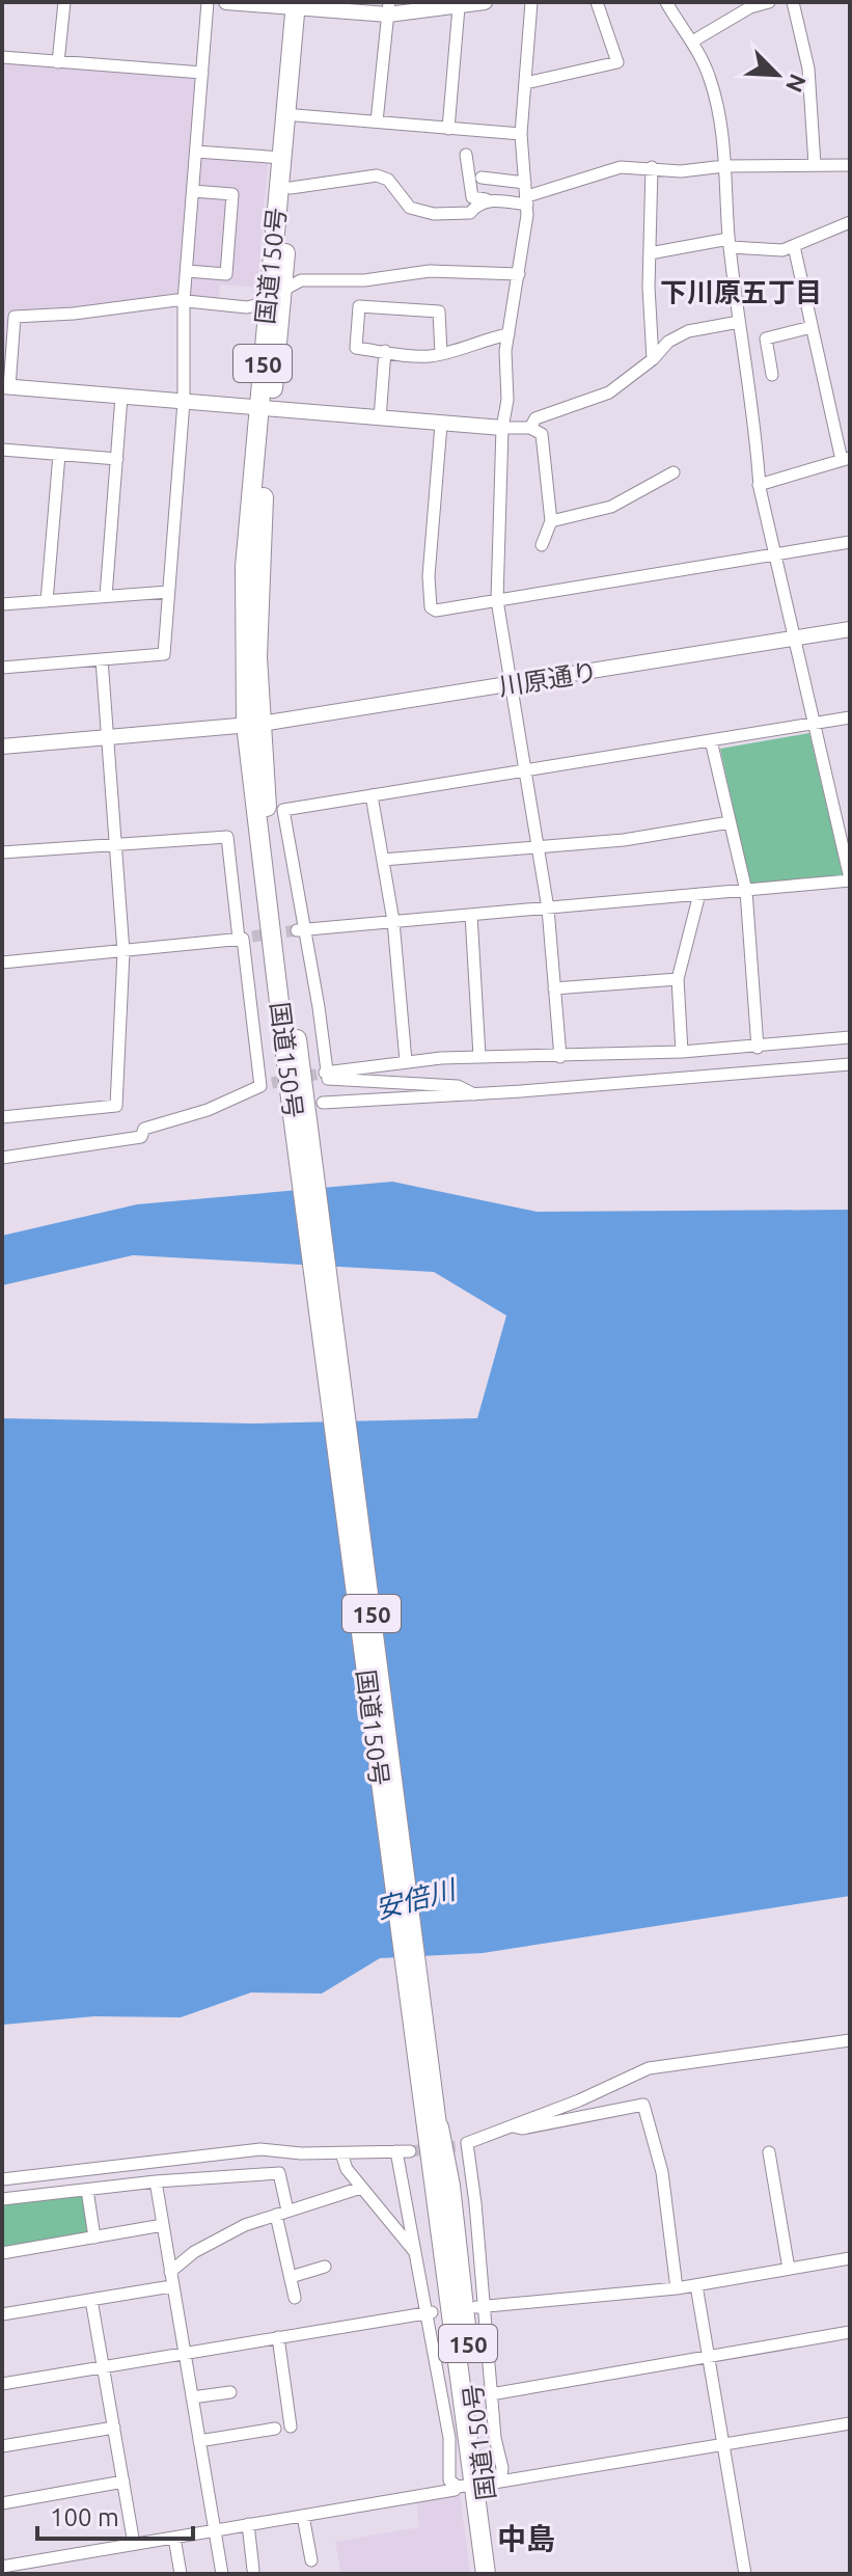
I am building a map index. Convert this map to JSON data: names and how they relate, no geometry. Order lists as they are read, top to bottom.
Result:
{
  "streets": {
    "highway": ["国道150号", "150"],
    "street": ["川原通り"]
  },
  "crossings": [
    ["国道150号", "150"],
    ["国道150号", "川原通り"]
  ],
  "districts": ["下川原五丁目", "中島"],
  "water": ["安倍川"],
  "scale_bar": "100 m",
  "north": "bottom right"
}
